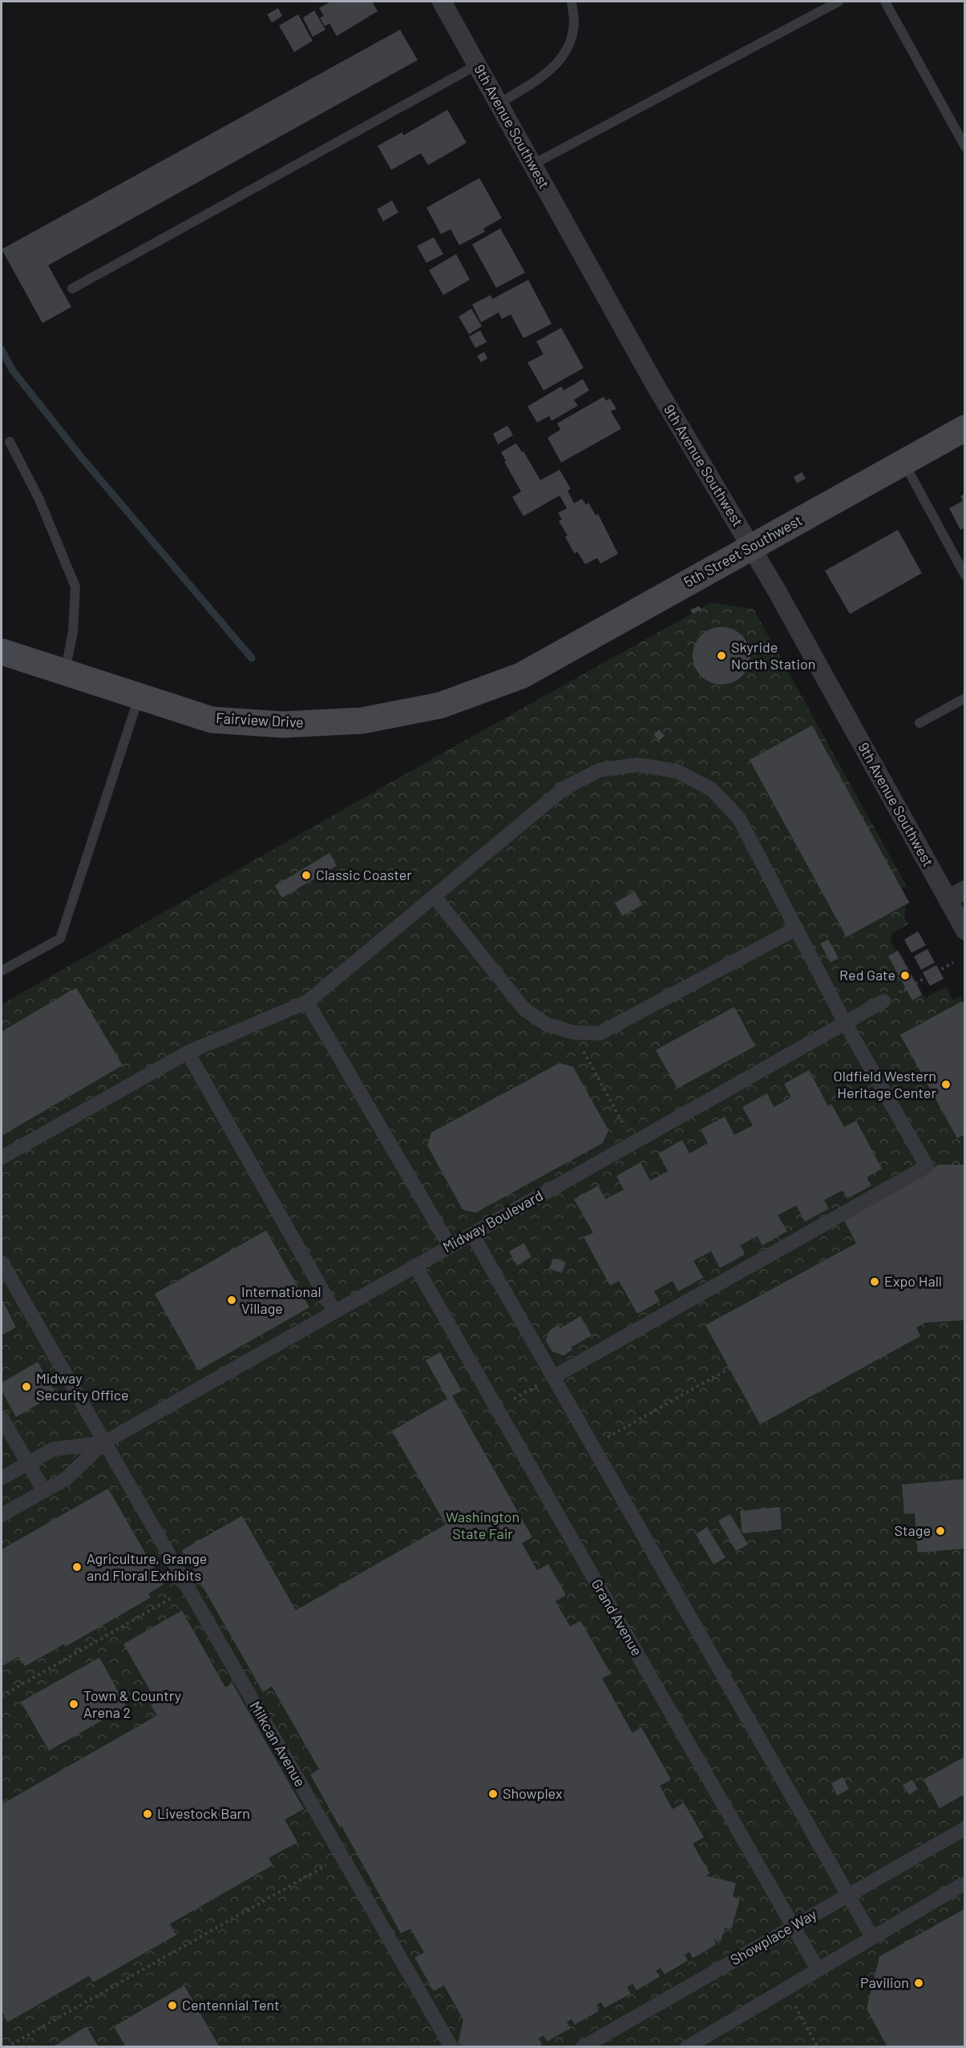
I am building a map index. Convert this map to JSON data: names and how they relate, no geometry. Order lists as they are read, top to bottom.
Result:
{
  "streets": {
    "main road": ["5th Street Southwest", "Fairview Drive"],
    "street": [
      "9th Avenue Southwest",
      "Midway Boulevard",
      "Grand Avenue",
      "Milkcan Avenue",
      "Showplace Way"
    ]
  },
  "crossings": [
    ["9th Avenue Southwest", "5th Street Southwest"],
    ["5th Street Southwest", "Fairview Drive"],
    ["Midway Boulevard", "Grand Avenue"],
    ["Midway Boulevard", "Milkcan Avenue"],
    ["Grand Avenue", "Showplace Way"]
  ],
  "parks": ["Washington State Fair"],
  "places": [
    "Skyride North Station",
    "Classic Coaster",
    "Red Gate",
    "Oldfield Western Heritage Center",
    "Expo Hall",
    "International Village",
    "Midway Security Office",
    "Stage",
    "Agriculture, Grange and Floral Exhibits",
    "Town & Country Arena 2",
    "Showplex",
    "Livestock Barn",
    "Pavilion",
    "Centennial Tent"
  ]
}
